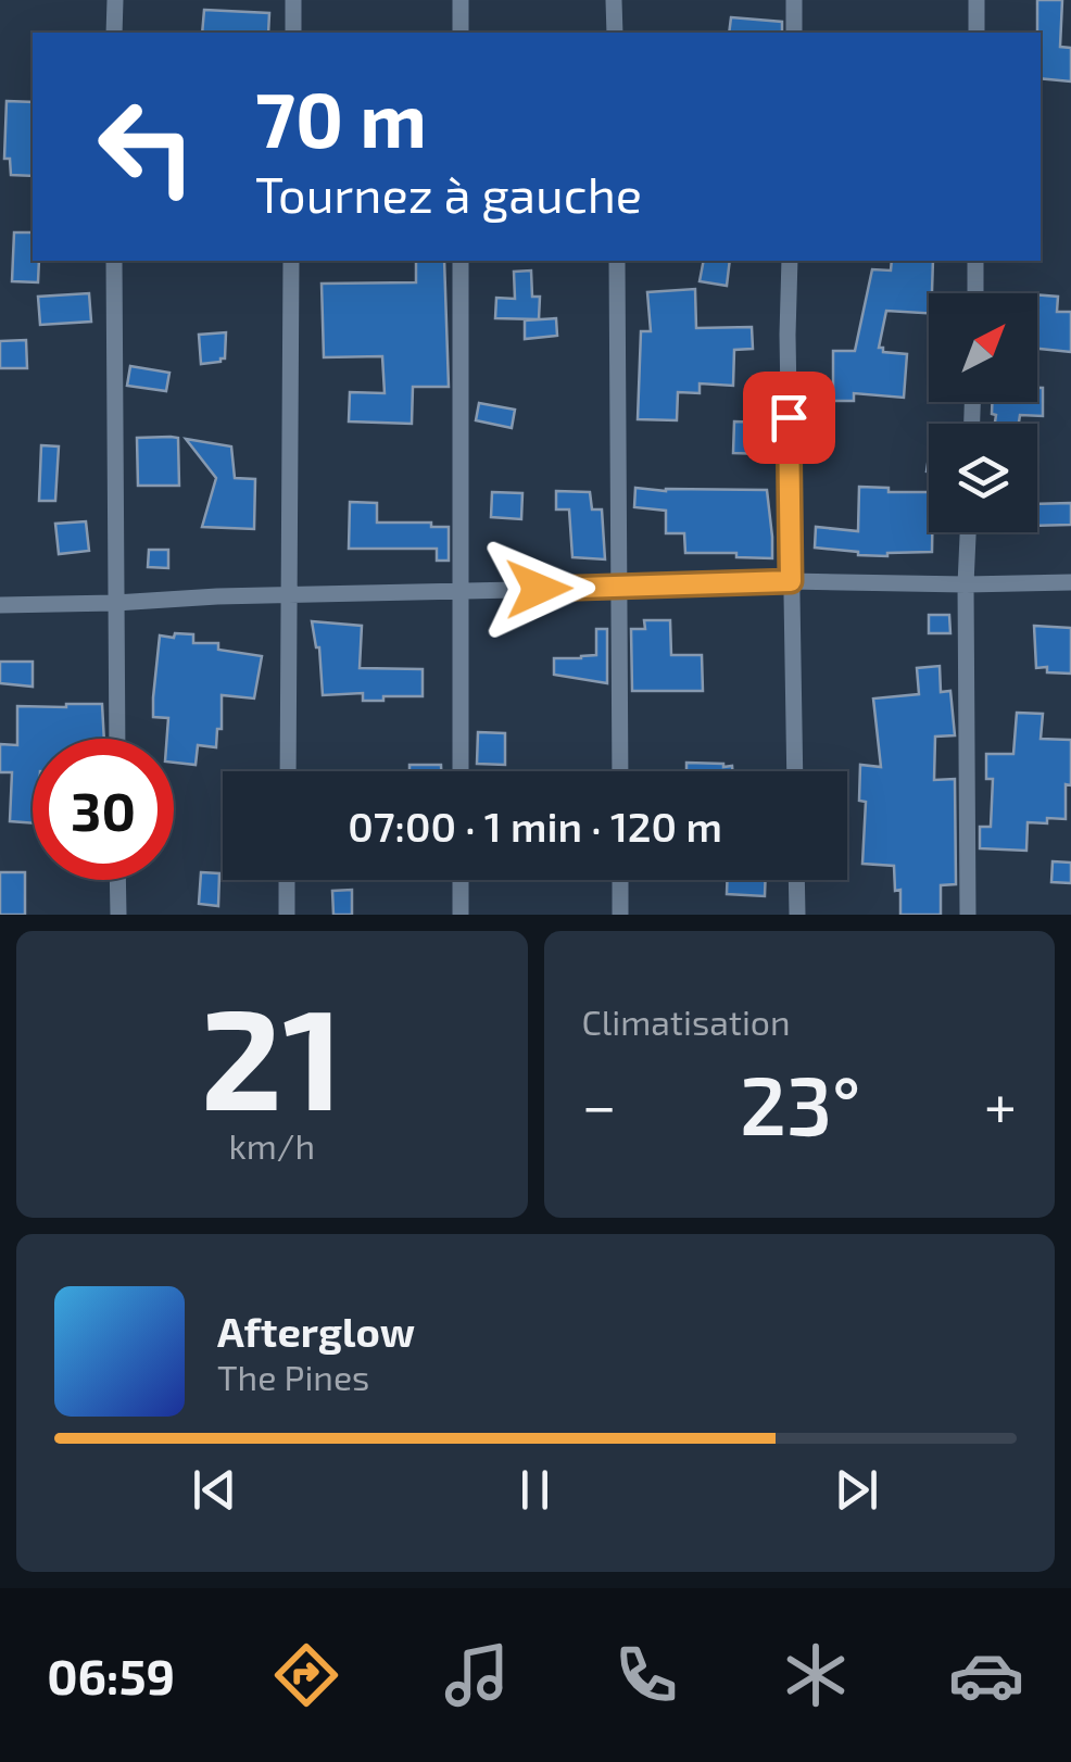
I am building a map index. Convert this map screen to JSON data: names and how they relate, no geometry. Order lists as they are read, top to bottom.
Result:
{
  "north": "top right",
  "page": {
    "turn": ["70 m", "Tournez à gauche"],
    "limit": "30",
    "trip": "07:00 · 1 min · 120 m",
    "tile": [
      ["21", "km/h"],
      "Climatisation"
    ],
    "heat": ["−", "23°", "+"],
    "song": ["Afterglow", "The Pines"],
    "tabs": "06:59"
  }
}
